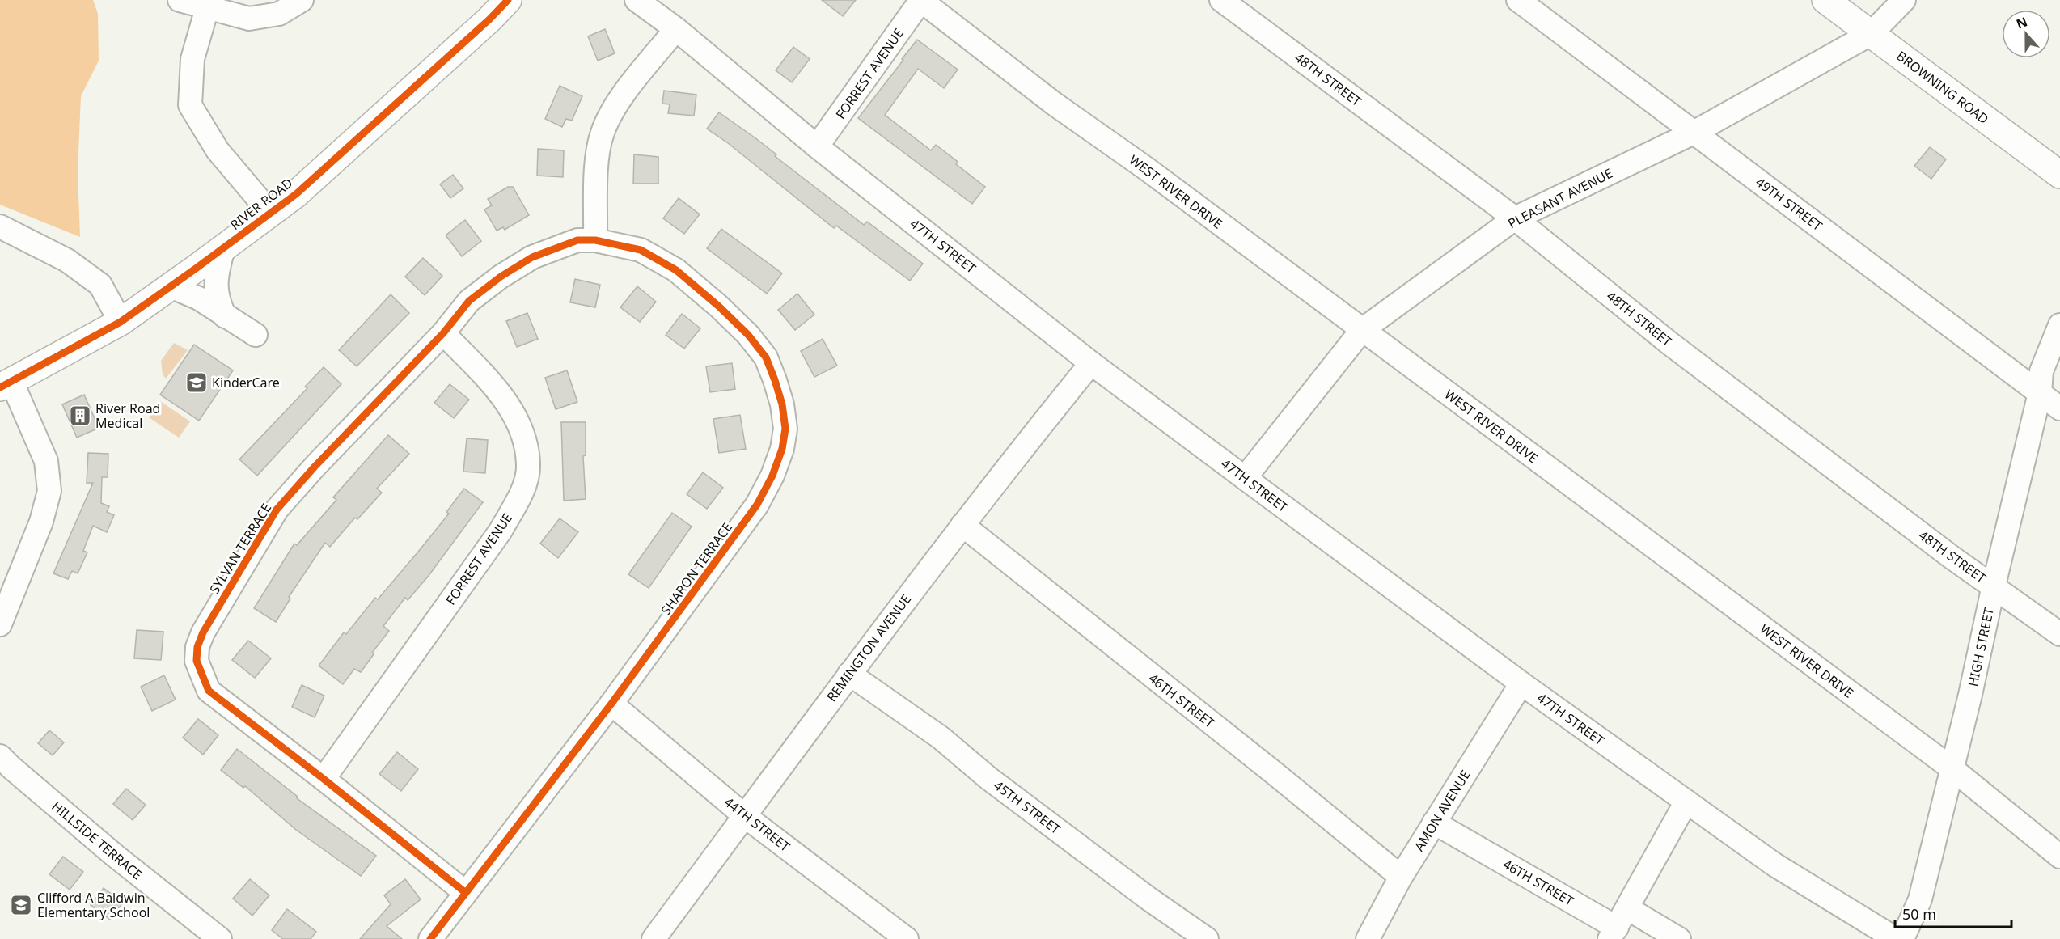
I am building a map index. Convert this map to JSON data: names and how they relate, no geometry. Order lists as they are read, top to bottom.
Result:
{
  "streets": {
    "main road": ["BROWNING ROAD", "RIVER ROAD"],
    "street": [
      "FORREST AVENUE",
      "48TH STREET",
      "WEST RIVER DRIVE",
      "PLEASANT AVENUE",
      "49TH STREET",
      "47TH STREET",
      "SYLVAN TERRACE",
      "SHARON TERRACE",
      "HIGH STREET",
      "REMINGTON AVENUE",
      "46TH STREET",
      "45TH STREET",
      "AMON AVENUE",
      "44TH STREET",
      "HILLSIDE TERRACE"
    ]
  },
  "crossings": [
    ["FORREST AVENUE", "WEST RIVER DRIVE"],
    ["FORREST AVENUE", "47TH STREET"],
    ["FORREST AVENUE", "SYLVAN TERRACE"],
    ["48TH STREET", "PLEASANT AVENUE"],
    ["48TH STREET", "HIGH STREET"],
    ["BROWNING ROAD", "PLEASANT AVENUE"],
    ["WEST RIVER DRIVE", "PLEASANT AVENUE"],
    ["WEST RIVER DRIVE", "HIGH STREET"],
    ["PLEASANT AVENUE", "49TH STREET"],
    ["PLEASANT AVENUE", "47TH STREET"],
    ["49TH STREET", "HIGH STREET"],
    ["47TH STREET", "REMINGTON AVENUE"],
    ["47TH STREET", "AMON AVENUE"],
    ["SYLVAN TERRACE", "SHARON TERRACE"],
    ["SHARON TERRACE", "44TH STREET"],
    ["REMINGTON AVENUE", "46TH STREET"],
    ["REMINGTON AVENUE", "45TH STREET"],
    ["REMINGTON AVENUE", "44TH STREET"],
    ["46TH STREET", "AMON AVENUE"]
  ],
  "places": {
    "school or university": ["KinderCare", "Clifford A Baldwin Elementary School"],
    "building": ["River Road Medical"]
  },
  "scale_bar": "50 m",
  "north": "top"
}
